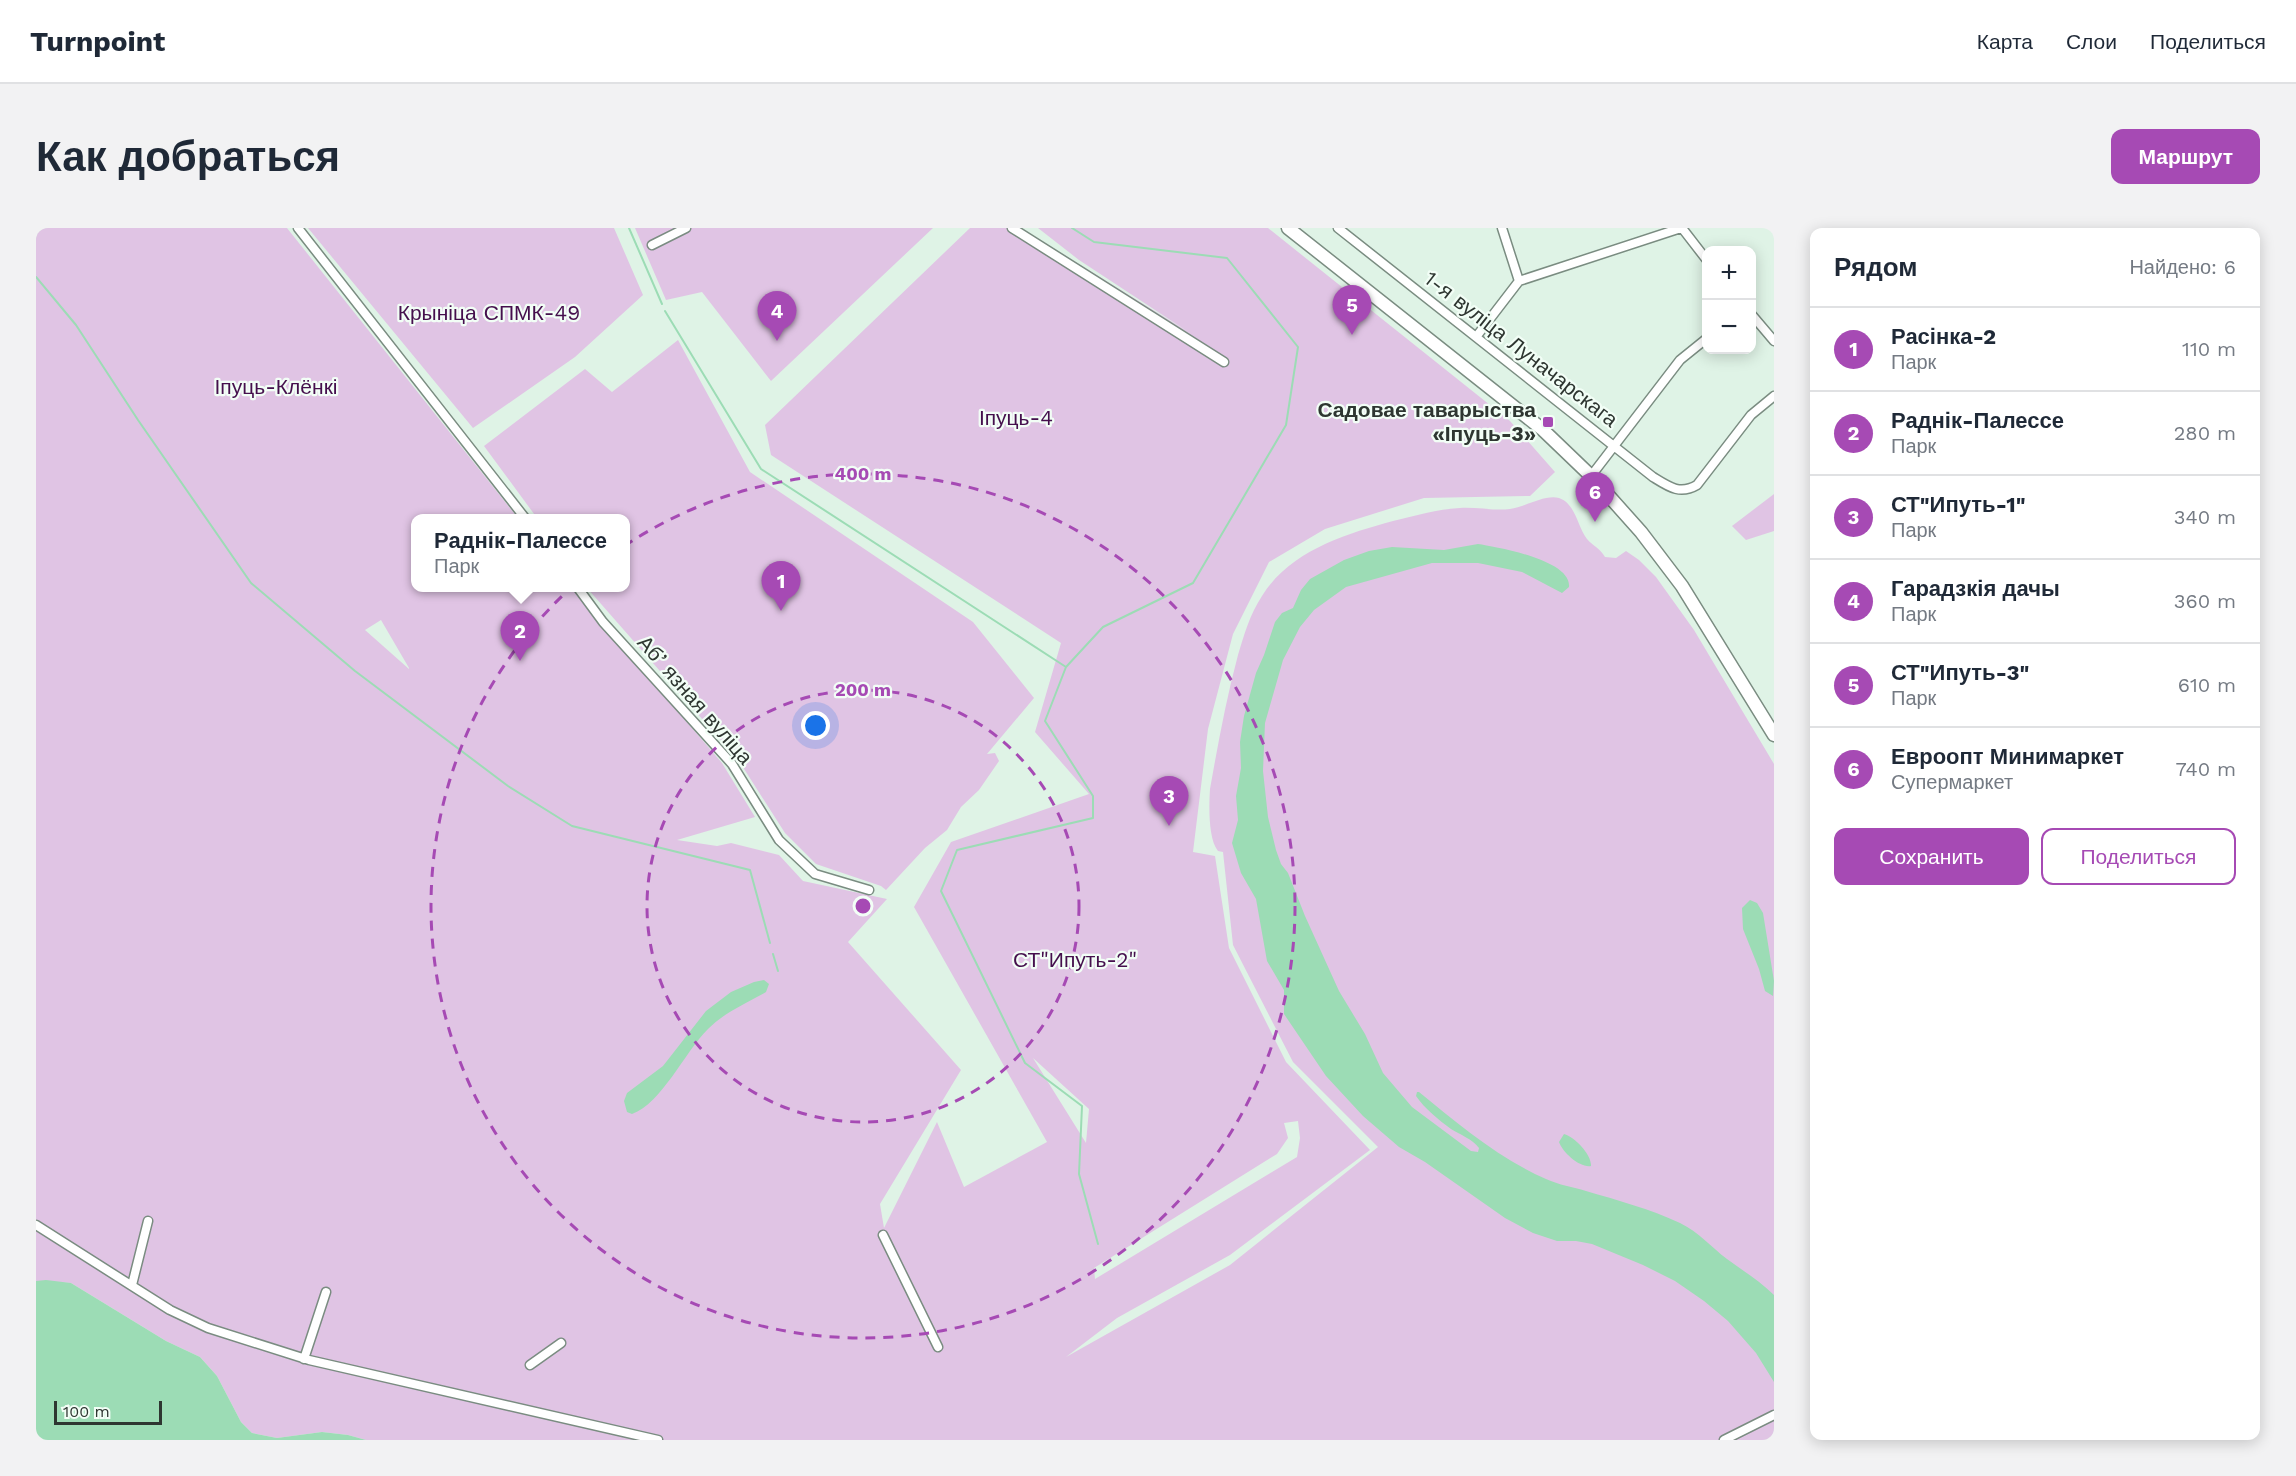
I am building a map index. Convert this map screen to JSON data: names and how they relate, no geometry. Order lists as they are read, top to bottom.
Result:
{
  "streets": {
    "street": ["1-я вуліца Луначарскага", "Абʼязная вуліца"]
  },
  "parks": [
    "Крыніца СПМК-49",
    "Іпуць-Клёнкі",
    "Іпуць-4",
    "СТ\"Ипуть-2\""
  ],
  "places": {
    "transit": ["Садовае таварыства «Іпуць-3»"]
  },
  "scale_bar": "100 m",
  "page": {
    "header": "Turnpoint",
    "nav": ["Карта", "Слои", "Поделиться"],
    "buttons": [
      "Маршрут",
      ["Сохранить", "Поделиться"]
    ],
    "title": "Как добраться",
    "heading": ["Рядом", "Найдено: 6"],
    "map_buttons": ["+", "−"],
    "pins": [
      "5",
      "4",
      "6",
      "1",
      "2",
      "3"
    ],
    "list": [
      {
        "mark": "1",
        "name": "Расінка-2",
        "note": "Парк",
        "value": "110 m"
      },
      {
        "mark": "2",
        "name": "Раднік-Палессе",
        "note": "Парк",
        "value": "280 m"
      },
      {
        "mark": "3",
        "name": "СТ\"Ипуть-1\"",
        "note": "Парк",
        "value": "340 m"
      },
      {
        "mark": "4",
        "name": "Гарадзкія дачы",
        "note": "Парк",
        "value": "360 m"
      },
      {
        "mark": "5",
        "name": "СТ\"Ипуть-3\"",
        "note": "Парк",
        "value": "610 m"
      },
      {
        "mark": "6",
        "name": "Евроопт Минимаркет",
        "note": "Супермаркет",
        "value": "740 m"
      }
    ],
    "popup": ["Раднік-Палессе", "Парк"],
    "scale": "100 m"
  },
  "rings": ["400 m", "200 m"]
}
